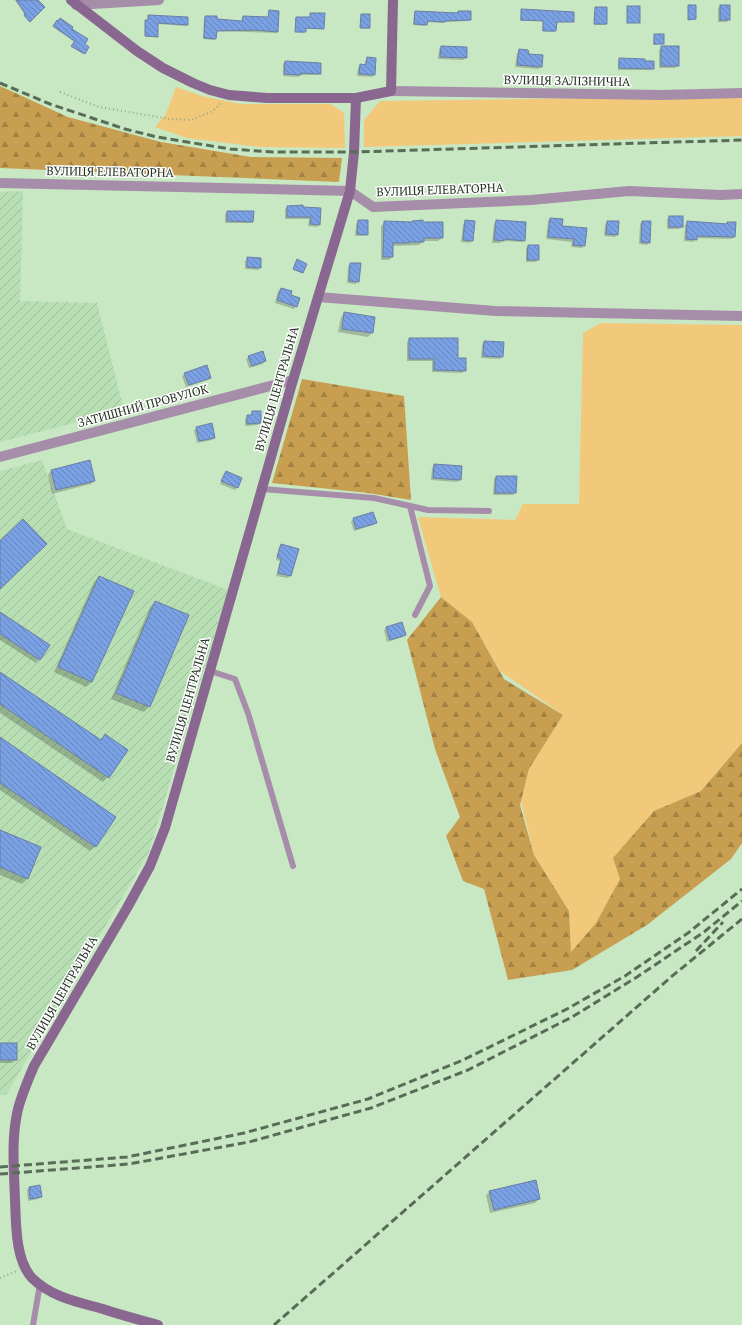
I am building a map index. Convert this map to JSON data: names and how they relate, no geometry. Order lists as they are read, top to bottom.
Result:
{
  "streets": {
    "main road": ["ВУЛИЦЯ ЦЕНТРАЛЬНА"],
    "street": ["ВУЛИЦЯ ЗАЛІЗНИЧНА", "ВУЛИЦЯ ЕЛЕВАТОРНА", "ЗАТИШНИЙ ПРОВУЛОК"]
  },
  "crossings": [
    ["ВУЛИЦЯ ЕЛЕВАТОРНА", "ВУЛИЦЯ ЦЕНТРАЛЬНА"],
    ["ВУЛИЦЯ ЦЕНТРАЛЬНА", "ЗАТИШНИЙ ПРОВУЛОК"]
  ]
}
